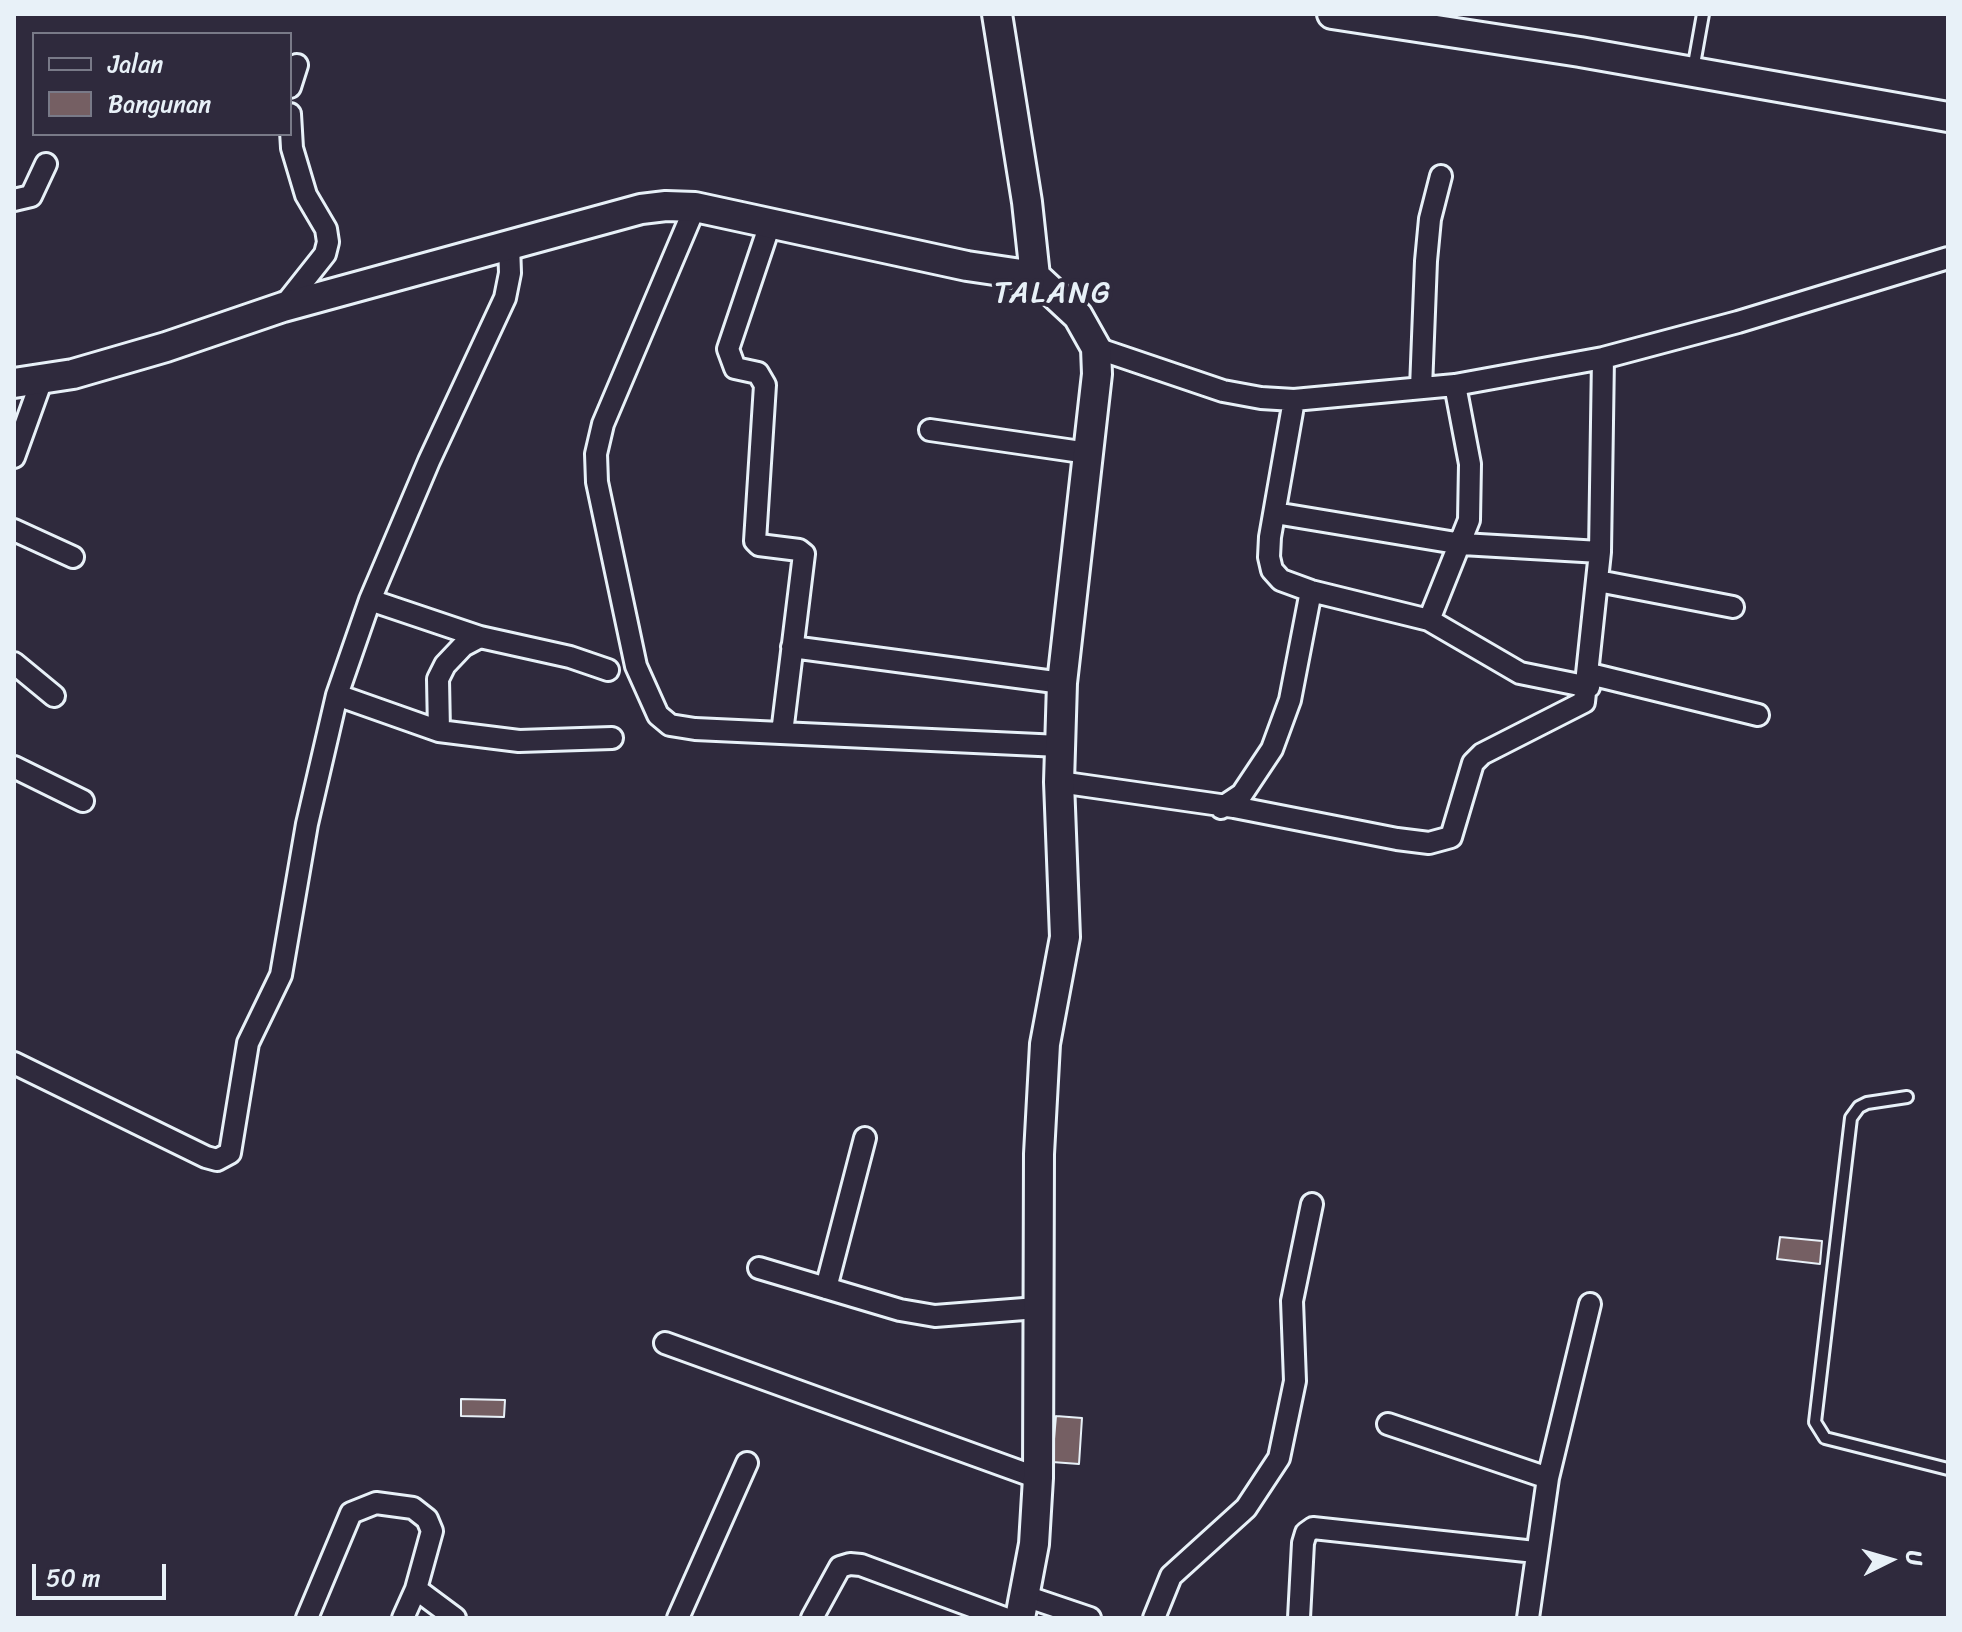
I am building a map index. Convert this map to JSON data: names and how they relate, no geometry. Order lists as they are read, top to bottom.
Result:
{
  "districts": ["TALANG"],
  "legend": ["Jalan", "Bangunan"],
  "scale_bar": "50 m",
  "north": "right"
}
